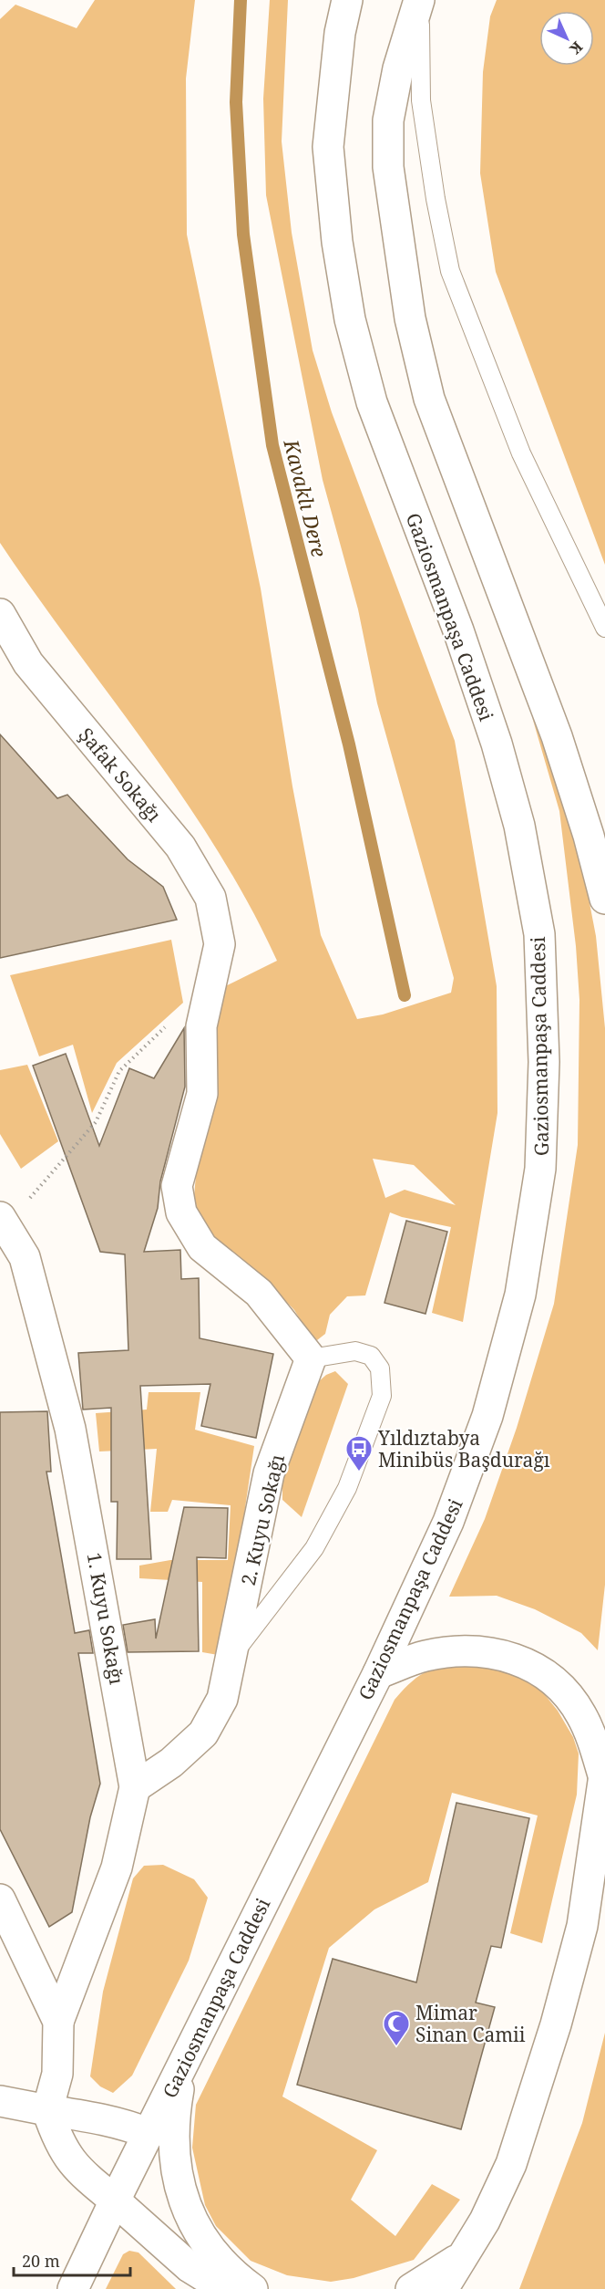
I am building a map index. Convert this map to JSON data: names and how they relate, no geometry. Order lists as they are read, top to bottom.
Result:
{
  "streets": {
    "main road": [
      "Gaziosmanpaşa Caddesi",
      "Şafak Sokağı",
      "2. Kuyu Sokağı",
      "1. Kuyu Sokağı"
    ]
  },
  "crossings": [
    ["2. Kuyu Sokağı", "1. Kuyu Sokağı"]
  ],
  "water": ["Kavaklı Dere"],
  "places": {
    "bus stop": ["Yıldıztabya Minibüs Başdurağı"],
    "mosque": ["Mimar Sinan Camii"]
  },
  "scale_bar": "20 m",
  "north": "bottom right"
}
